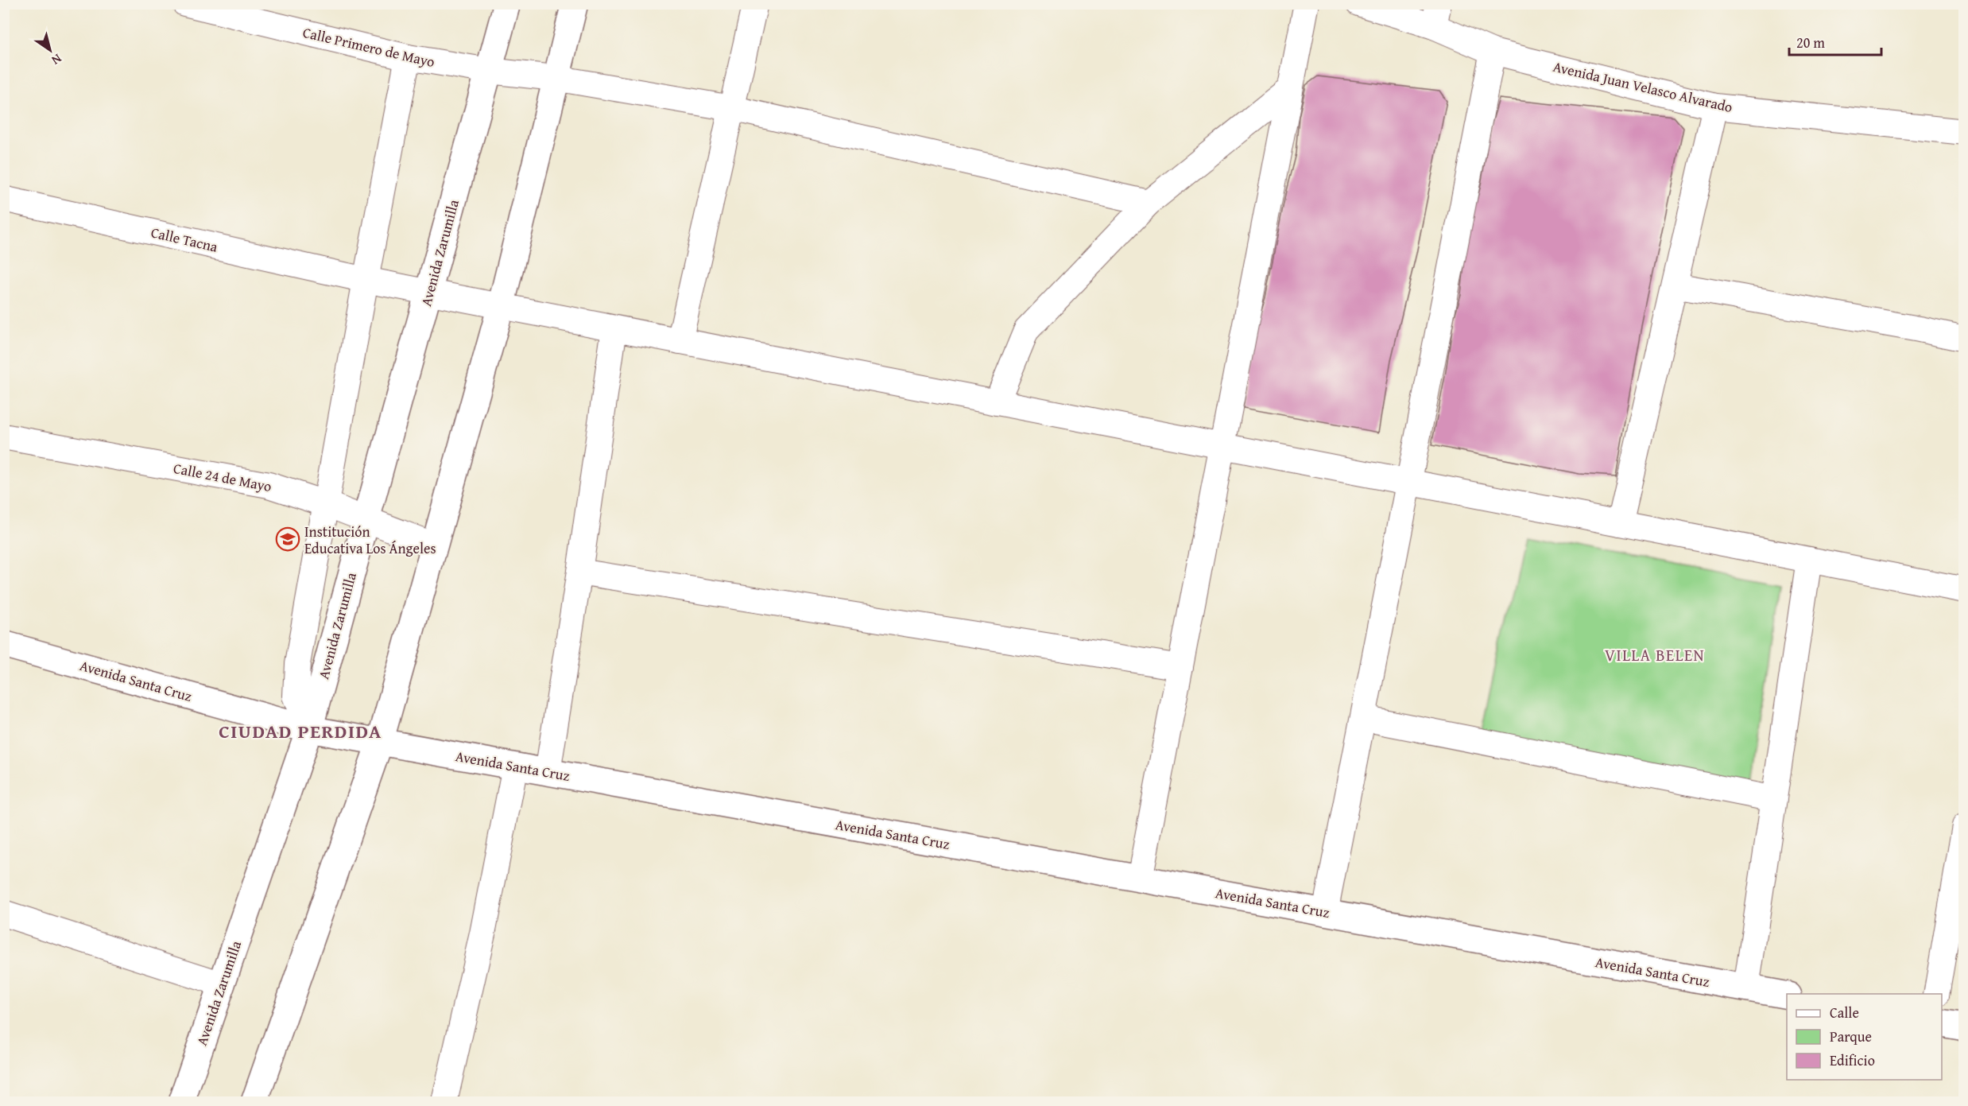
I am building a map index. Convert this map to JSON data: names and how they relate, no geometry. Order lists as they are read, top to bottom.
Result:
{
  "streets": {
    "street": [
      "Calle Primero de Mayo",
      "Avenida Juan Velasco Alvarado",
      "Calle Tacna",
      "Avenida Zarumilla",
      "Calle 24 de Mayo",
      "Avenida Santa Cruz"
    ]
  },
  "crossings": [
    ["Calle Primero de Mayo", "Avenida Zarumilla"],
    ["Calle Tacna", "Avenida Zarumilla"],
    ["Avenida Zarumilla", "Calle 24 de Mayo"],
    ["Avenida Zarumilla", "Avenida Santa Cruz"]
  ],
  "districts": ["VILLA BELEN", "CIUDAD PERDIDA"],
  "places": {
    "school or university": ["Institución Educativa Los Ángeles"]
  },
  "legend": ["Calle", "Parque", "Edificio"],
  "scale_bar": "20 m",
  "north": "bottom right"
}
